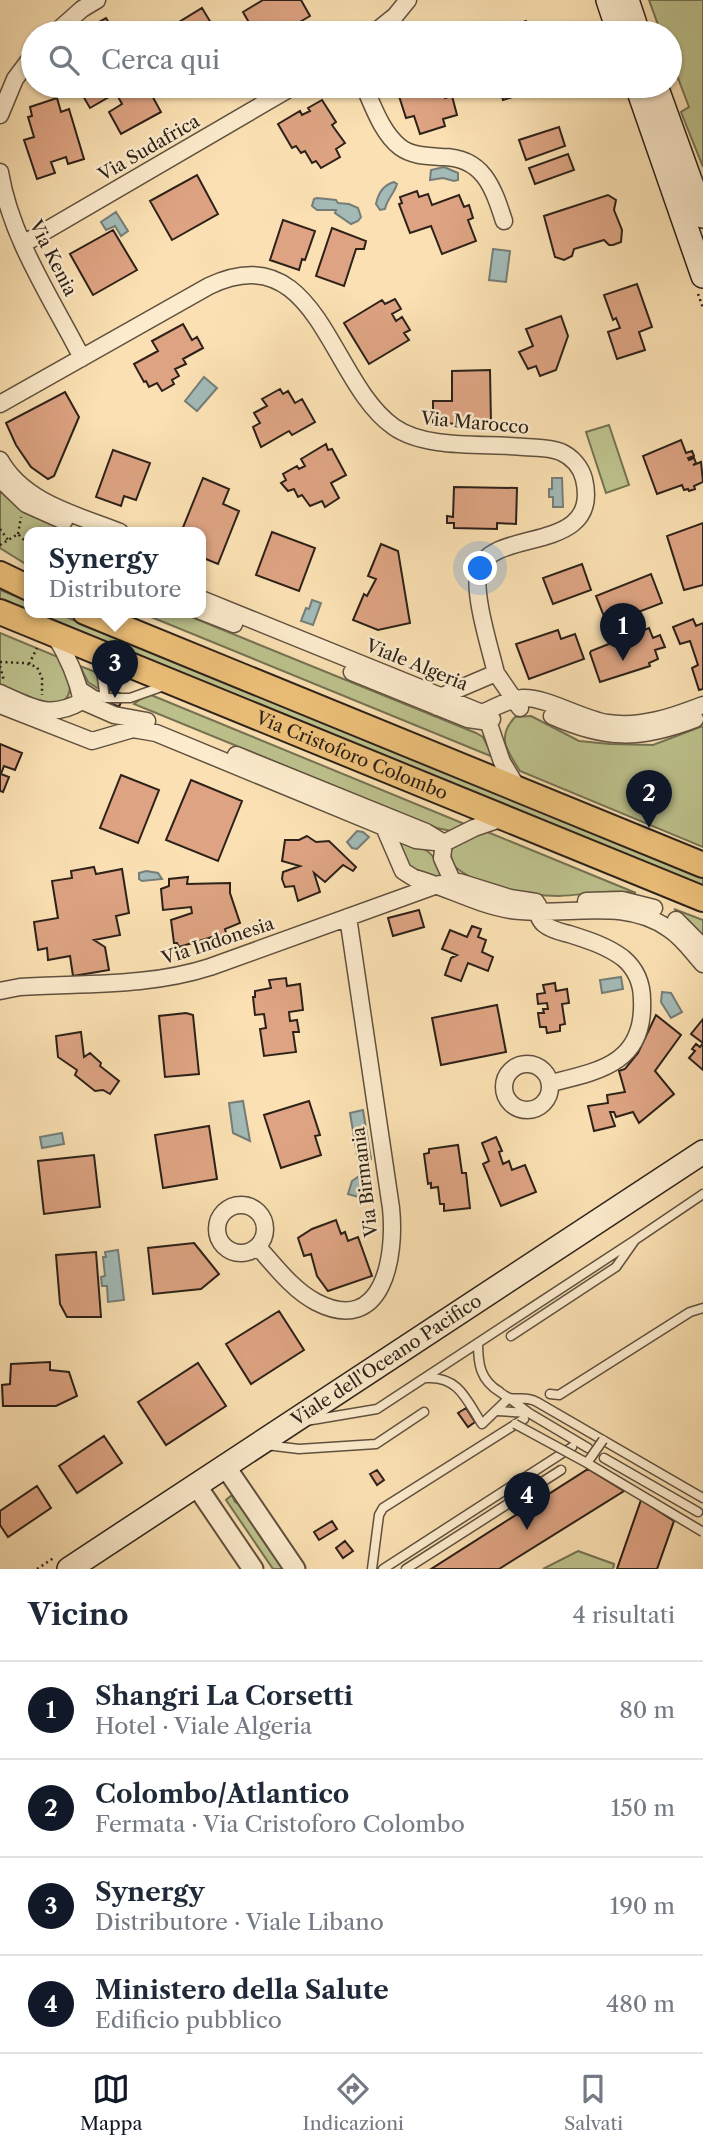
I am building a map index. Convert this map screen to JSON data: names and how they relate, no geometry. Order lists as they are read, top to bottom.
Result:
{
  "streets": {
    "main road": ["Via Cristoforo Colombo", "Viale dell'Oceano Pacifico"],
    "street": [
      "Via Sudafrica",
      "Via Kenia",
      "Via Marocco",
      "Viale Algeria",
      "Via Indonesia",
      "Via Birmania"
    ]
  },
  "crossings": [
    ["Via Sudafrica", "Via Kenia"],
    ["Via Kenia", "Via Marocco"],
    ["Via Indonesia", "Via Birmania"]
  ],
  "page": {
    "search": "Cerca qui",
    "popup": ["Synergy", "Distributore"],
    "pins": [
      "1",
      "3",
      "2",
      "4"
    ],
    "heading": ["Vicino", "4 risultati"],
    "list": [
      {
        "mark": "1",
        "name": "Shangri La Corsetti",
        "note": "Hotel · Viale Algeria",
        "value": "80 m"
      },
      {
        "mark": "2",
        "name": "Colombo/Atlantico",
        "note": "Fermata · Via Cristoforo Colombo",
        "value": "150 m"
      },
      {
        "mark": "3",
        "name": "Synergy",
        "note": "Distributore · Viale Libano",
        "value": "190 m"
      },
      {
        "mark": "4",
        "name": "Ministero della Salute",
        "note": "Edificio pubblico",
        "value": "480 m"
      }
    ],
    "nav": ["Mappa", "Indicazioni", "Salvati"]
  }
}
